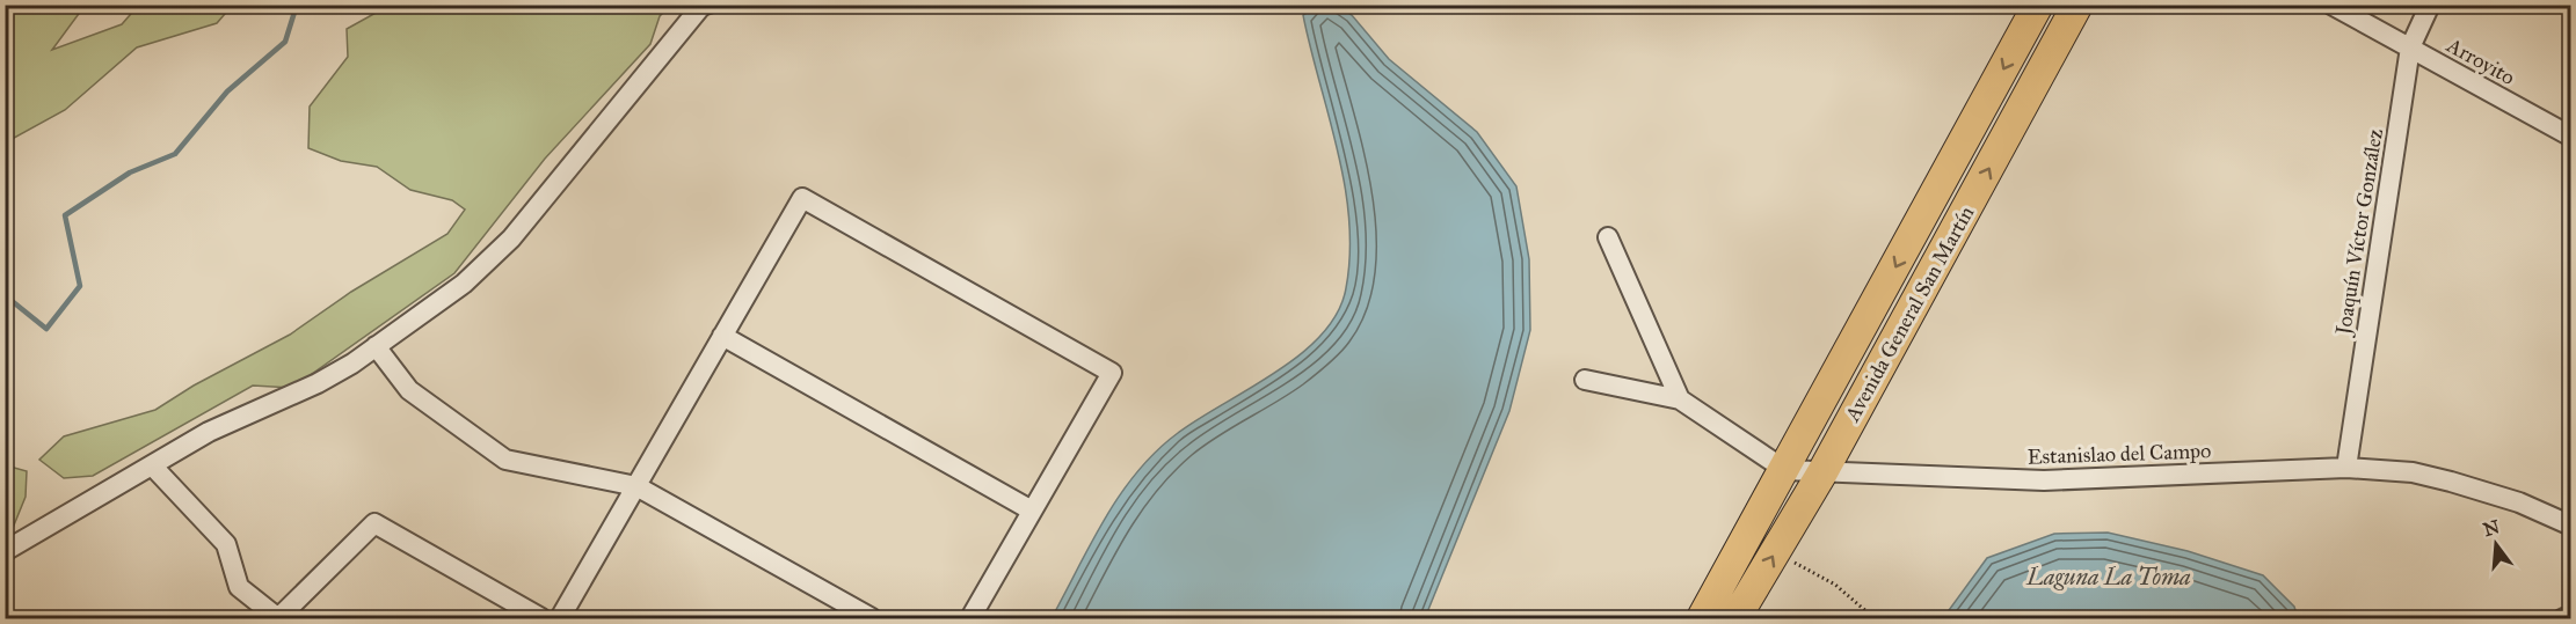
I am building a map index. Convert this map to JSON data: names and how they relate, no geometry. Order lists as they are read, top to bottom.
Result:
{
  "streets": {
    "main road": ["Avenida General San Martín"],
    "street": ["Arroyito", "Joaquín Víctor González", "Estanislao del Campo"]
  },
  "crossings": [
    ["Arroyito", "Joaquín Víctor González"],
    ["Joaquín Víctor González", "Estanislao del Campo"],
    ["Avenida General San Martín", "Estanislao del Campo"]
  ],
  "water": ["Laguna La Toma"],
  "north": "top"
}
